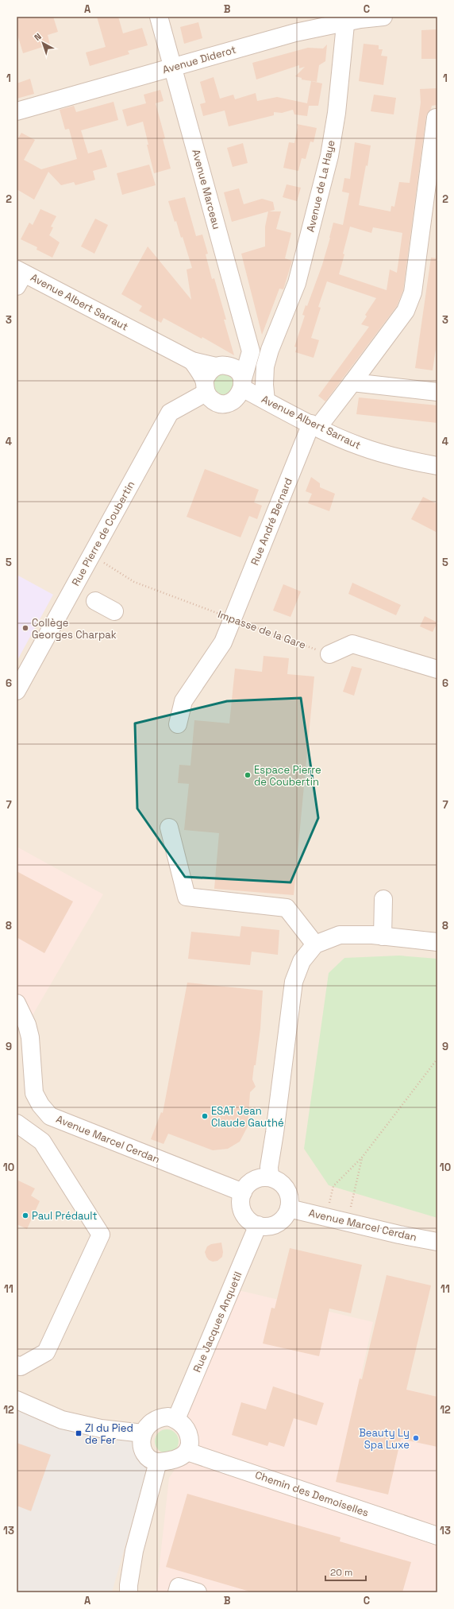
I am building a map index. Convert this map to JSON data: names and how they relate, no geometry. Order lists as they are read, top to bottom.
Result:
{
  "streets": {
    "street": [
      "Avenue Diderot",
      "Avenue de La Haye",
      "Avenue Marceau",
      "Avenue Albert Sarraut",
      "Rue André Bernard",
      "Rue Pierre de Coubertin",
      "Avenue Marcel Cerdan",
      "Rue Jacques Anquetil",
      "Chemin des Demoiselles"
    ],
    "path": ["Impasse de la Gare"]
  },
  "crossings": [
    ["Avenue Diderot", "Avenue de La Haye"],
    ["Avenue Diderot", "Avenue Marceau"],
    ["Avenue de La Haye", "Avenue Albert Sarraut"],
    ["Avenue Albert Sarraut", "Rue André Bernard"],
    ["Avenue Albert Sarraut", "Rue Pierre de Coubertin"],
    ["Rue André Bernard", "Impasse de la Gare"],
    ["Rue Pierre de Coubertin", "Impasse de la Gare"],
    ["Avenue Marcel Cerdan", "Rue Jacques Anquetil"],
    ["Rue Jacques Anquetil", "Chemin des Demoiselles"]
  ],
  "places": {
    "other": [
      "Collège Georges Charpak",
      "Espace Pierre de Coubertin",
      "ESAT Jean Claude Gauthé",
      "Paul Prédault",
      "Beauty Ly Spa Luxe"
    ],
    "transit": ["ZI du Pied de Fer"]
  },
  "scale_bar": "20 m",
  "north": "top left",
  "grid": {
    "columns": ["A", "B", "C"],
    "rows": [
      "1",
      "2",
      "3",
      "4",
      "5",
      "6",
      "7",
      "8",
      "9",
      "10",
      "11",
      "12",
      "13"
    ]
  }
}
